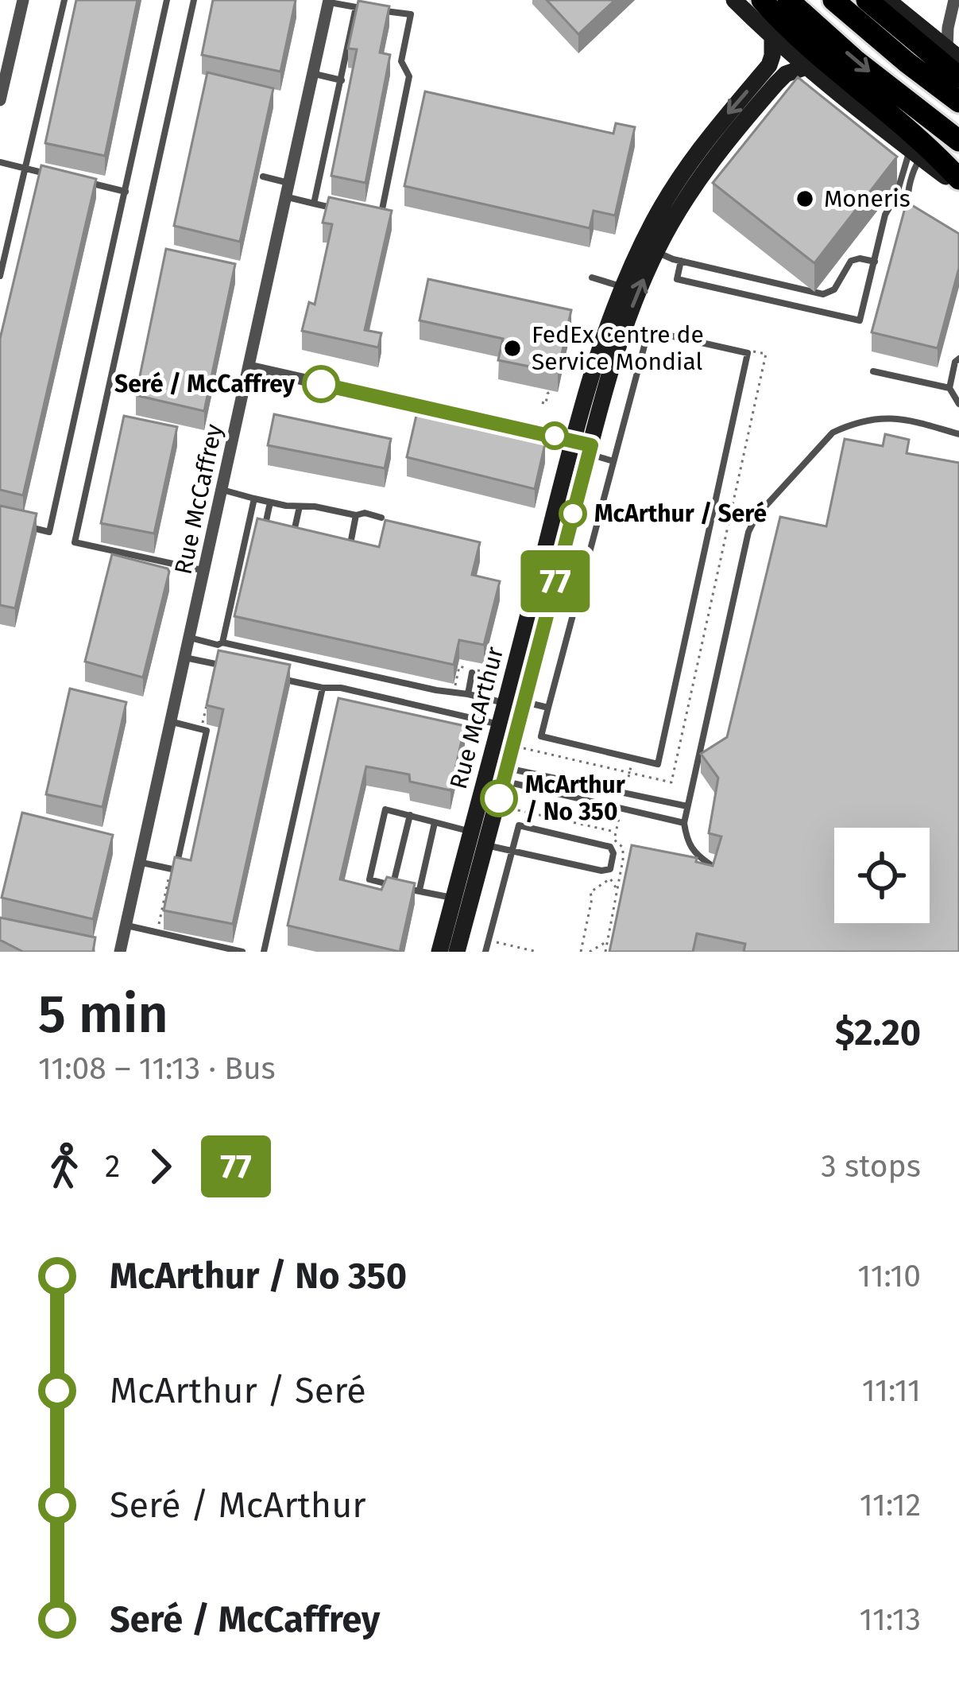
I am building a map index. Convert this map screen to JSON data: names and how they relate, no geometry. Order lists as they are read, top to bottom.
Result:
{
  "streets": {
    "street": ["Rue McCaffrey", "Rue McArthur"]
  },
  "places": [
    "Moneris",
    "FedEx Centre de Service Mondial",
    "Seré / McCaffrey",
    "McArthur / Seré",
    "McArthur / No 350"
  ],
  "lines": ["bus line 77"],
  "page": {
    "on_map": "77",
    "heading": ["5 min", "11:08 – 11:13 · Bus", "$2.20"],
    "legs": ["2", "77", "3 stops"],
    "list": [
      {
        "name": "McArthur / No 350",
        "value": "11:10"
      },
      {
        "name": "McArthur / Seré",
        "value": "11:11"
      },
      {
        "name": "Seré / McArthur",
        "value": "11:12"
      },
      {
        "name": "Seré / McCaffrey",
        "value": "11:13"
      }
    ]
  }
}
